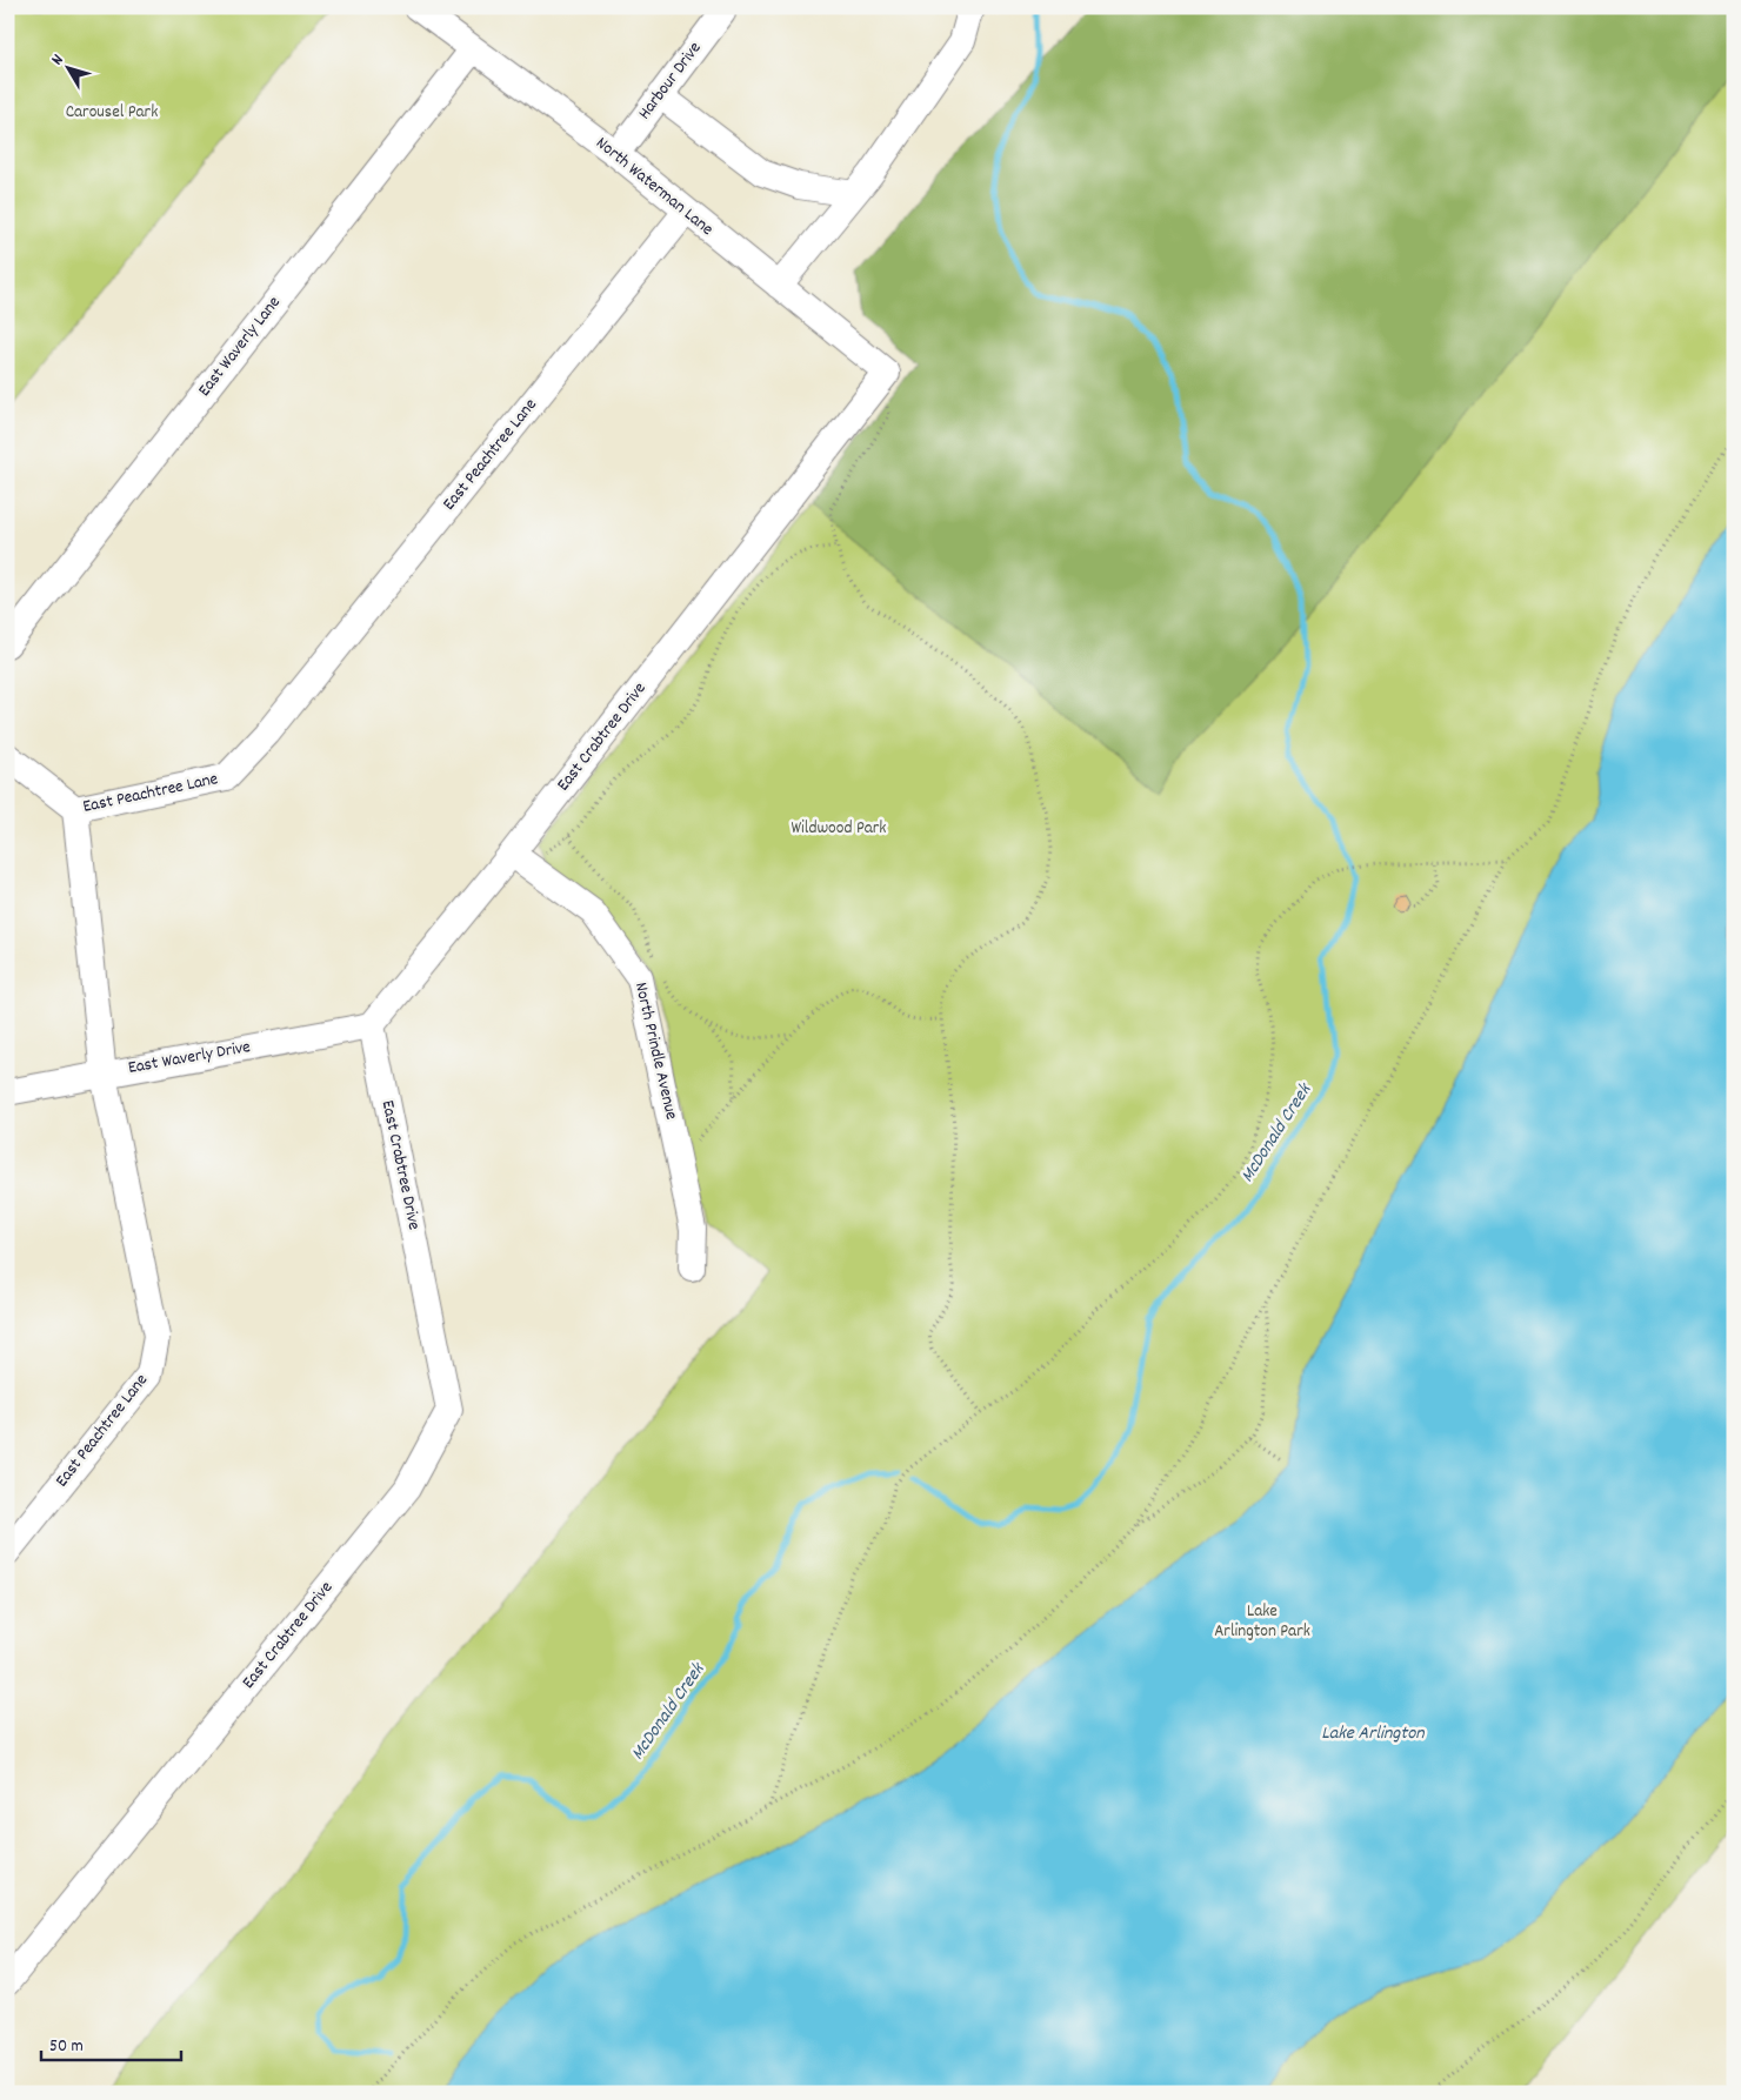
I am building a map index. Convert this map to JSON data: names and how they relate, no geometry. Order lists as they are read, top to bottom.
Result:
{
  "streets": {
    "street": [
      "Harbour Drive",
      "North Waterman Lane",
      "East Waverly Lane",
      "East Peachtree Lane",
      "East Crabtree Drive",
      "North Prindle Avenue",
      "East Waverly Drive"
    ]
  },
  "crossings": [
    ["Harbour Drive", "North Waterman Lane"],
    ["North Waterman Lane", "East Waverly Lane"],
    ["North Waterman Lane", "East Peachtree Lane"],
    ["North Waterman Lane", "East Crabtree Drive"],
    ["East Peachtree Lane", "East Waverly Drive"],
    ["East Crabtree Drive", "North Prindle Avenue"],
    ["East Crabtree Drive", "East Waverly Drive"]
  ],
  "water": ["McDonald Creek", "Lake Arlington"],
  "parks": ["Carousel Park", "Wildwood Park", "Lake Arlington Park"],
  "scale_bar": "50 m",
  "north": "top left"
}
